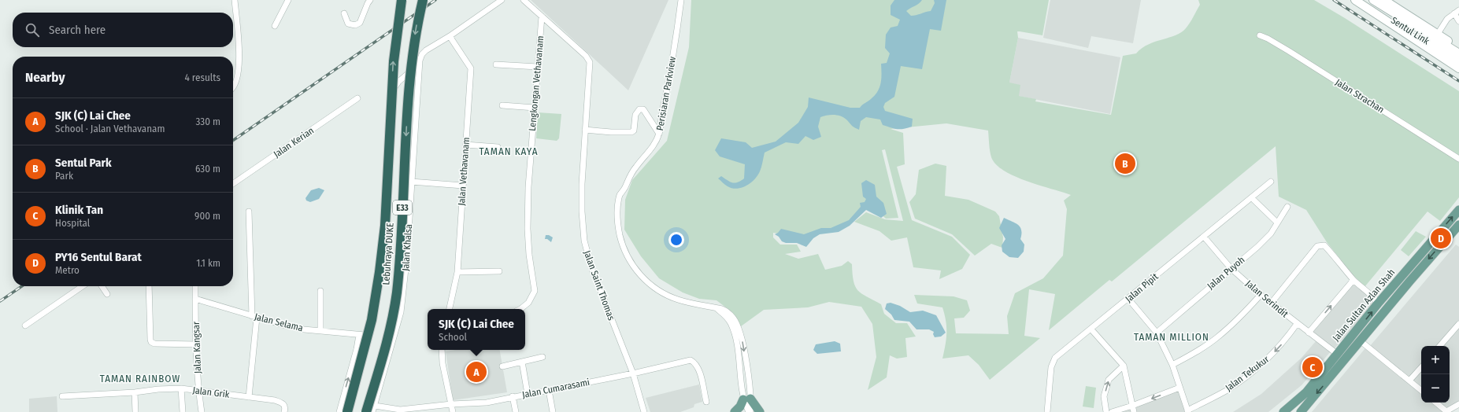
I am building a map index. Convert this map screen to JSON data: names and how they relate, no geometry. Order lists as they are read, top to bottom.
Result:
{
  "streets": {
    "highway": ["E33", "Lebuhraya DUKE"],
    "main road": ["Sentul Link", "Jalan Sultan Azlan Shah"],
    "street": [
      "Lengkongan Vethavanam",
      "Perisiaran Parkview",
      "Jalan Strachan",
      "Jalan Kerian",
      "Jalan Vethavanam",
      "Jalan Khalsa",
      "Jalan Puyoh",
      "Jalan Saint Thomas",
      "Jalan Pipit",
      "Jalan Serindit",
      "Jalan Selama",
      "Jalan Kangsar",
      "Jalan Tekukur",
      "Jalan Cumarasami",
      "Jalan Grik"
    ]
  },
  "crossings": [
    ["Lengkongan Vethavanam", "Jalan Saint Thomas"],
    ["Jalan Khalsa", "Jalan Cumarasami"],
    ["Jalan Puyoh", "Jalan Serindit"],
    ["Jalan Saint Thomas", "Jalan Cumarasami"],
    ["Jalan Pipit", "Jalan Serindit"],
    ["Jalan Serindit", "Jalan Sultan Azlan Shah"],
    ["Jalan Serindit", "Jalan Tekukur"],
    ["Jalan Selama", "Jalan Kangsar"],
    ["Jalan Kangsar", "Jalan Grik"]
  ],
  "districts": ["TAMAN KAYA", "TAMAN MILLION", "TAMAN RAINBOW"],
  "page": {
    "search": "Search here",
    "heading": ["Nearby", "4 results"],
    "list": [
      {
        "mark": "A",
        "name": "SJK (C) Lai Chee",
        "note": "School · Jalan Vethavanam",
        "value": "330 m"
      },
      {
        "mark": "B",
        "name": "Sentul Park",
        "note": "Park",
        "value": "630 m"
      },
      {
        "mark": "C",
        "name": "Klinik Tan",
        "note": "Hospital",
        "value": "900 m"
      },
      {
        "mark": "D",
        "name": "PY16 Sentul Barat",
        "note": "Metro",
        "value": "1.1 km"
      }
    ],
    "pins": [
      "B",
      "D",
      "C",
      "A"
    ],
    "popup": ["SJK (C) Lai Chee", "School"],
    "map_buttons": ["+", "−"]
  }
}
